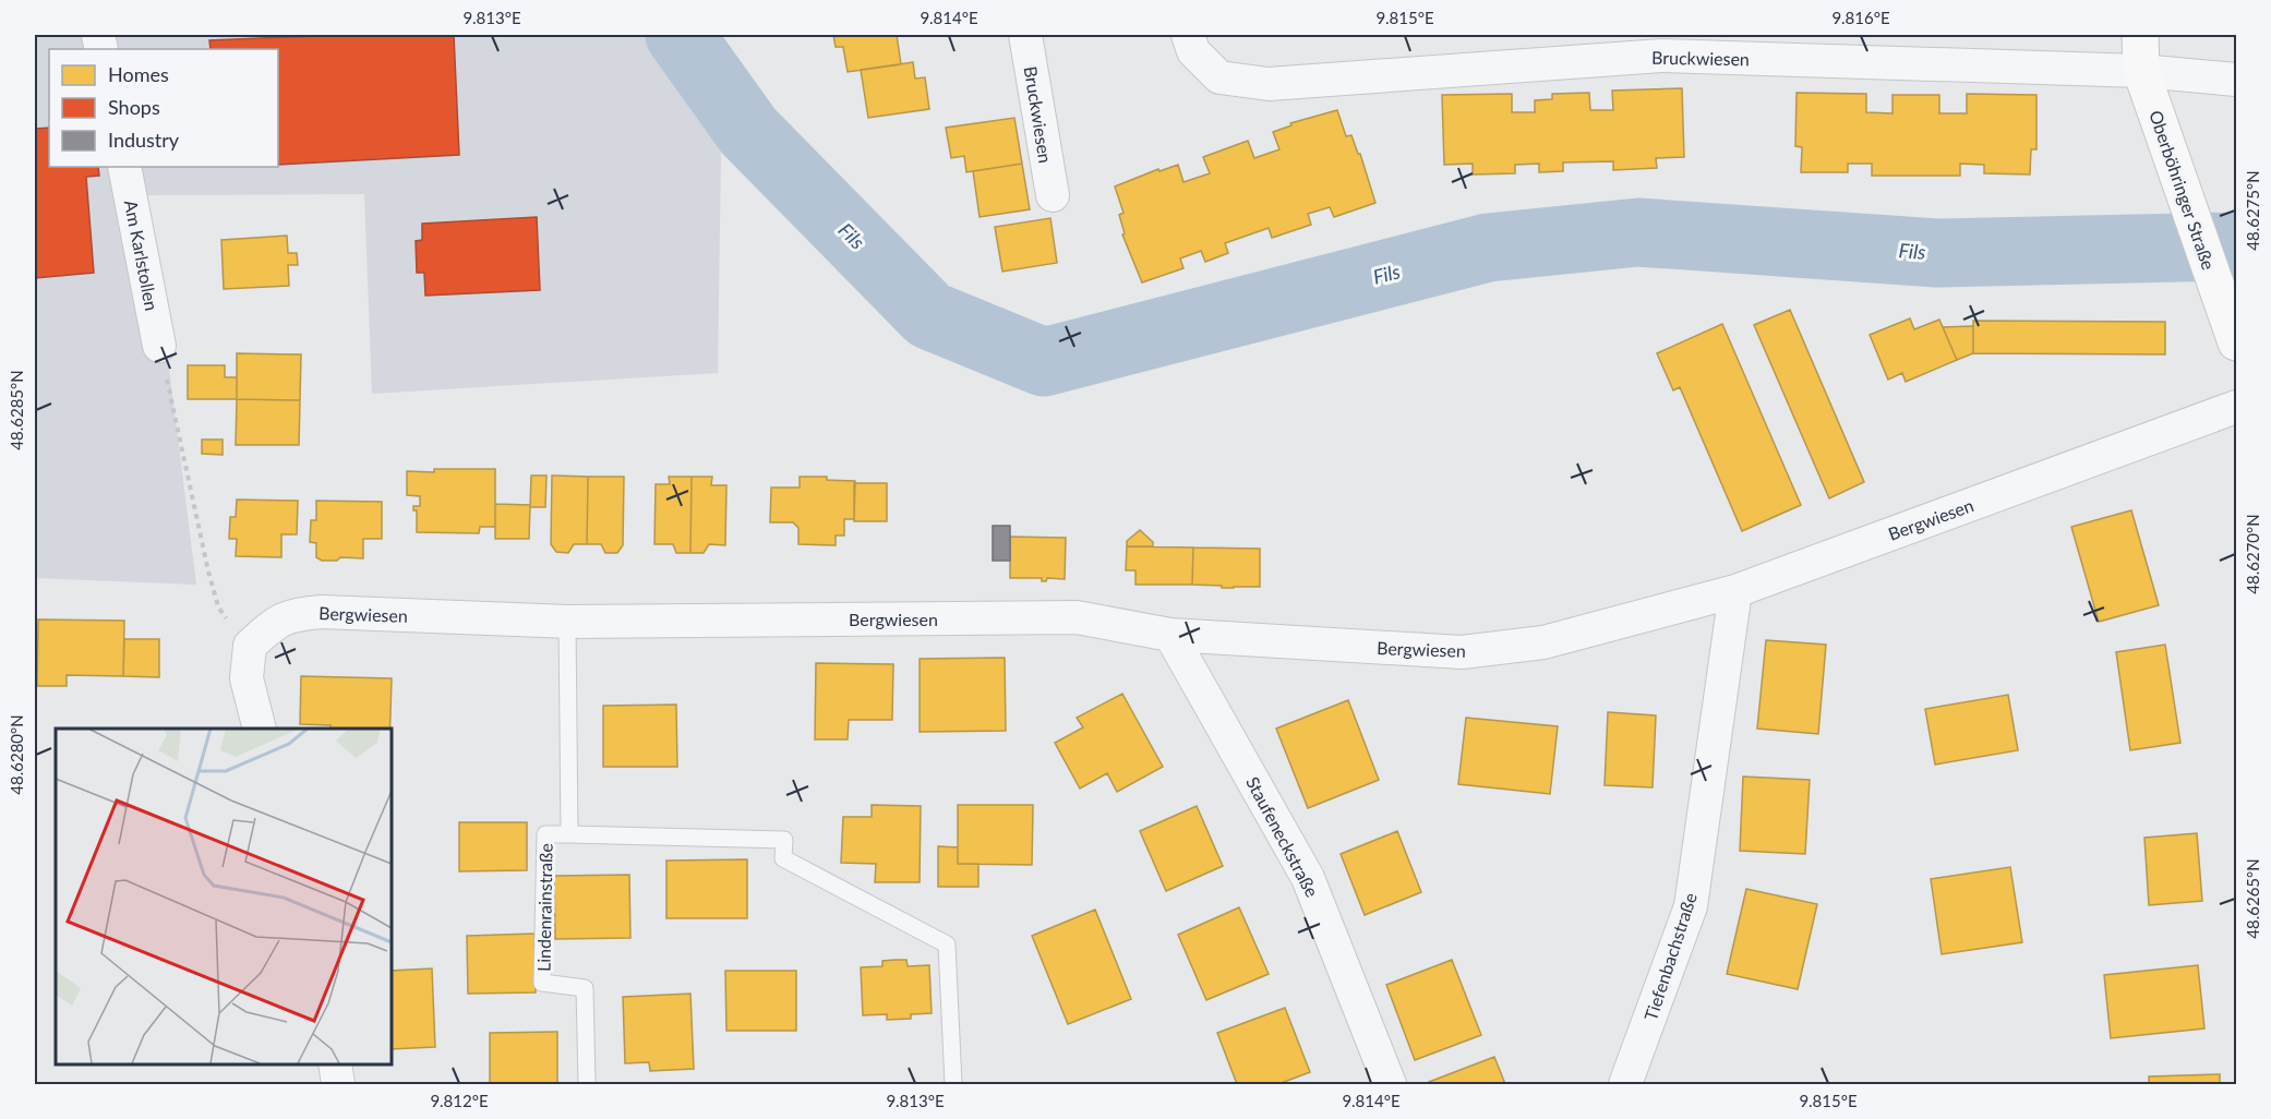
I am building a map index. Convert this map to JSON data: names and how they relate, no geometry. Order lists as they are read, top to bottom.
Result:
{
  "streets": {
    "street": [
      "Bruckwiesen",
      "Oberböhringer Straße",
      "Am Karlstollen",
      "Bergwiesen",
      "Staufeneckstraße",
      "Tiefenbachstraße"
    ],
    "lane": ["Lindenrainstraße"]
  },
  "crossings": [
    ["Bruckwiesen", "Oberböhringer Straße"],
    ["Bergwiesen", "Staufeneckstraße"],
    ["Bergwiesen", "Tiefenbachstraße"]
  ],
  "water": ["Fils"],
  "legend": ["Homes", "Shops", "Industry"],
  "coordinates": [
    "9.813°E",
    "9.814°E",
    "9.815°E",
    "9.816°E",
    "48.6275°N",
    "48.6285°N",
    "48.6270°N",
    "48.6280°N",
    "48.6265°N",
    "9.812°E"
  ]
}
